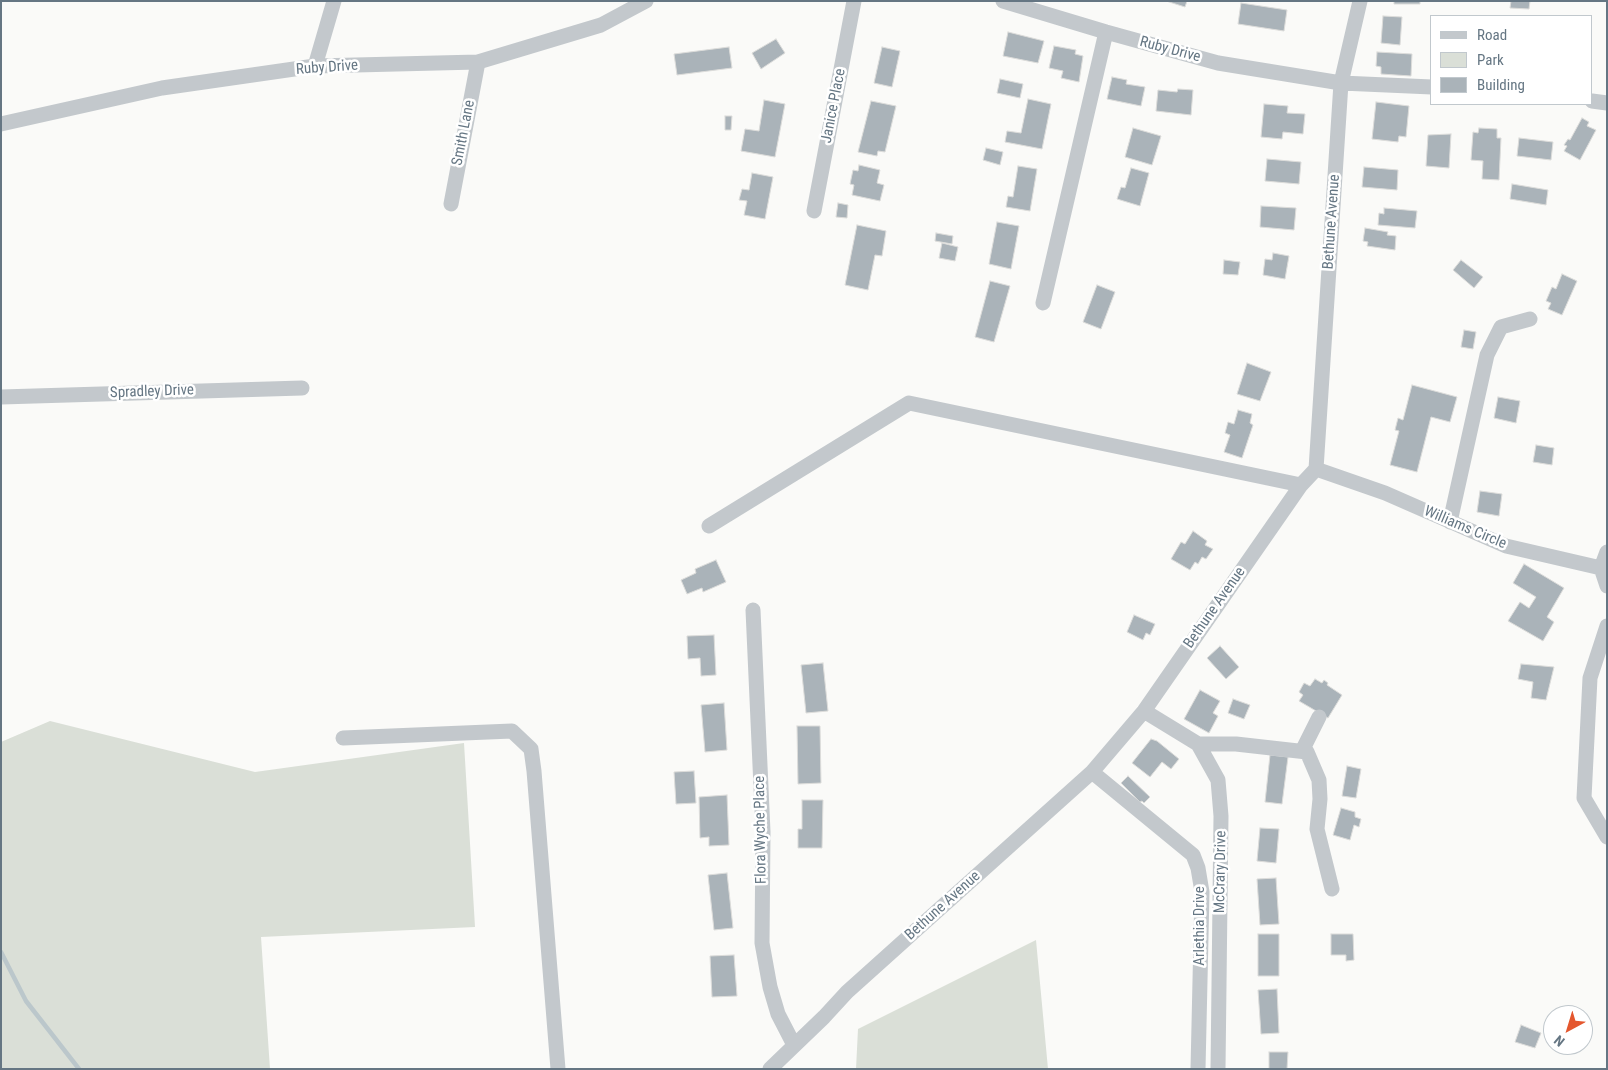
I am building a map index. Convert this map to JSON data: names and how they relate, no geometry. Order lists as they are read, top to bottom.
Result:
{
  "streets": {
    "street": [
      "Ruby Drive",
      "Janice Place",
      "Smith Lane",
      "Bethune Avenue",
      "Spradley Drive",
      "Williams Circle",
      "Flora Wyche Place",
      "McCrary Drive",
      "Arlethia Drive"
    ]
  },
  "crossings": [
    ["Ruby Drive", "Smith Lane"],
    ["Ruby Drive", "Bethune Avenue"],
    ["Bethune Avenue", "Williams Circle"],
    ["Bethune Avenue", "Flora Wyche Place"],
    ["Bethune Avenue", "McCrary Drive"],
    ["Bethune Avenue", "Arlethia Drive"]
  ],
  "legend": ["Road", "Park", "Building"],
  "north": "bottom left"
}
